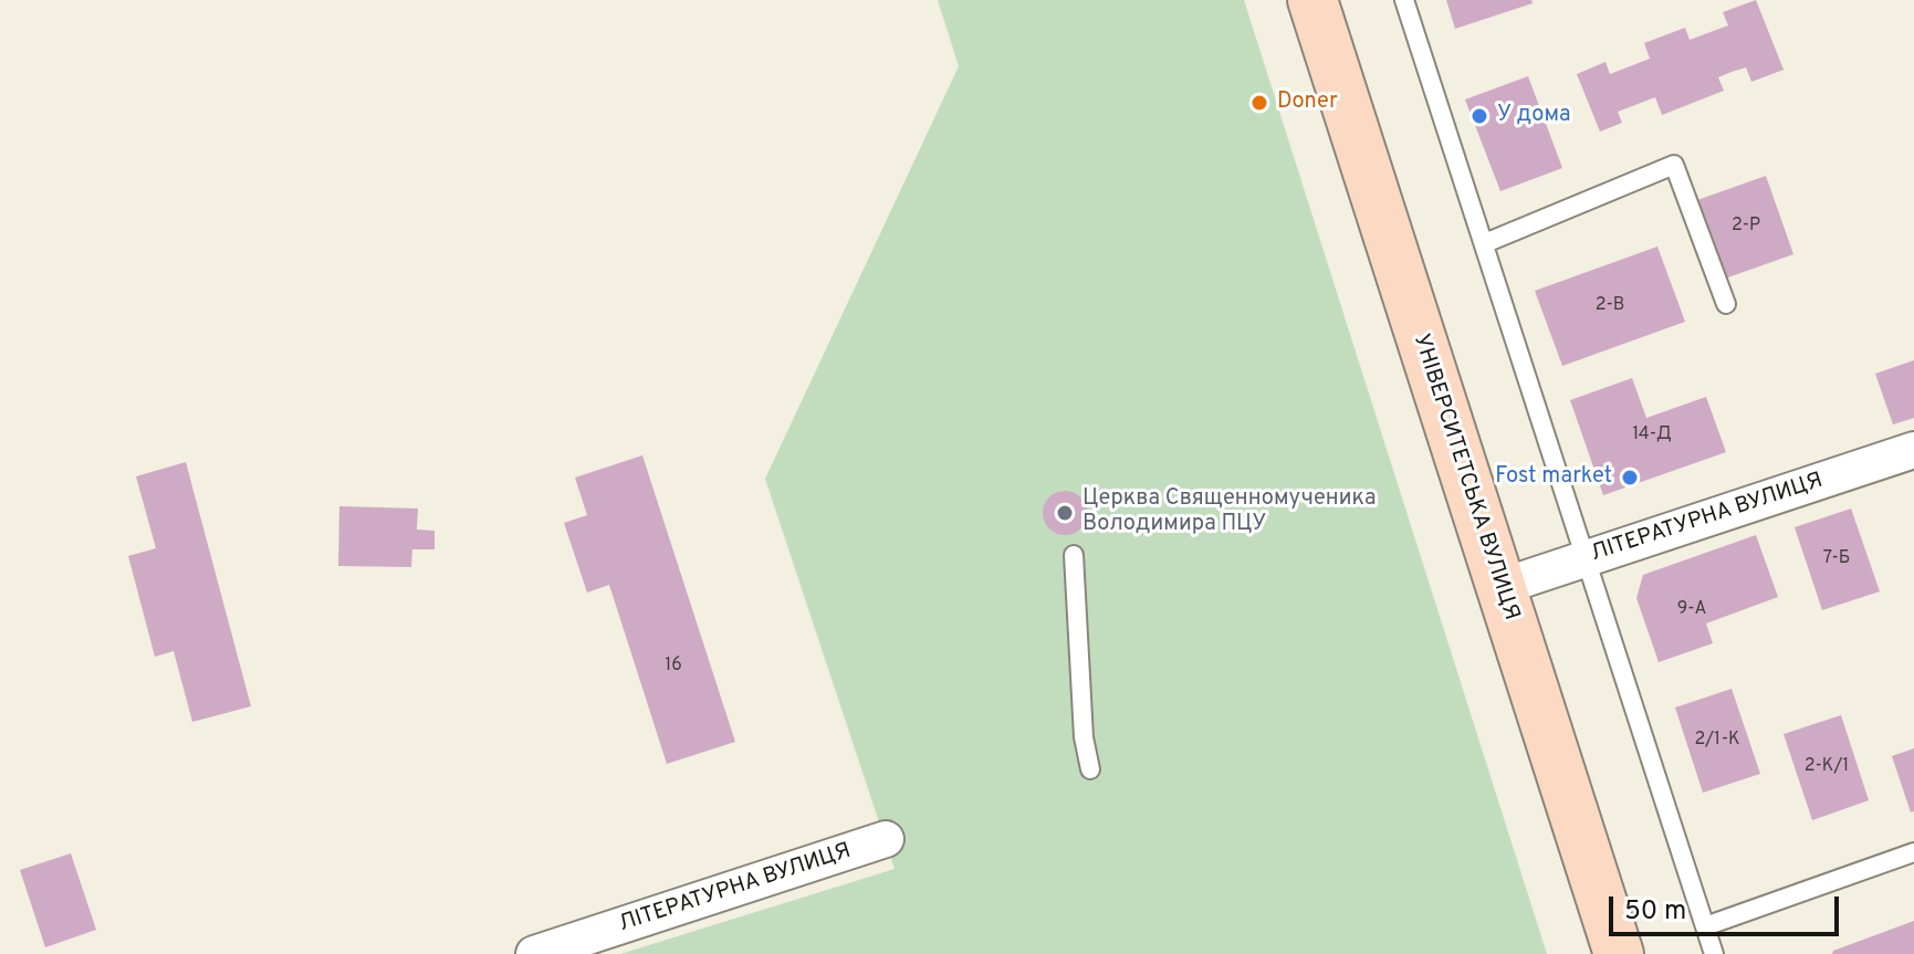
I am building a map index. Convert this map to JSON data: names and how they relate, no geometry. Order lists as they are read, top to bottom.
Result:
{
  "streets": {
    "main road": ["УНІВЕРСИТЕТСЬКА ВУЛИЦЯ"],
    "street": ["ЛІТЕРАТУРНА ВУЛИЦЯ"]
  },
  "crossings": [
    ["УНІВЕРСИТЕТСЬКА ВУЛИЦЯ", "ЛІТЕРАТУРНА ВУЛИЦЯ"]
  ],
  "places": [
    "Doner",
    "У дома",
    "Fost market",
    "Церква Священномученика Володимира ПЦУ"
  ],
  "house_numbers": [
    "2-Р",
    "2-В",
    "14-Д",
    "7-Б",
    "9-А",
    "16",
    "2/1-К",
    "2-К/1"
  ],
  "scale_bar": "50 m"
}
